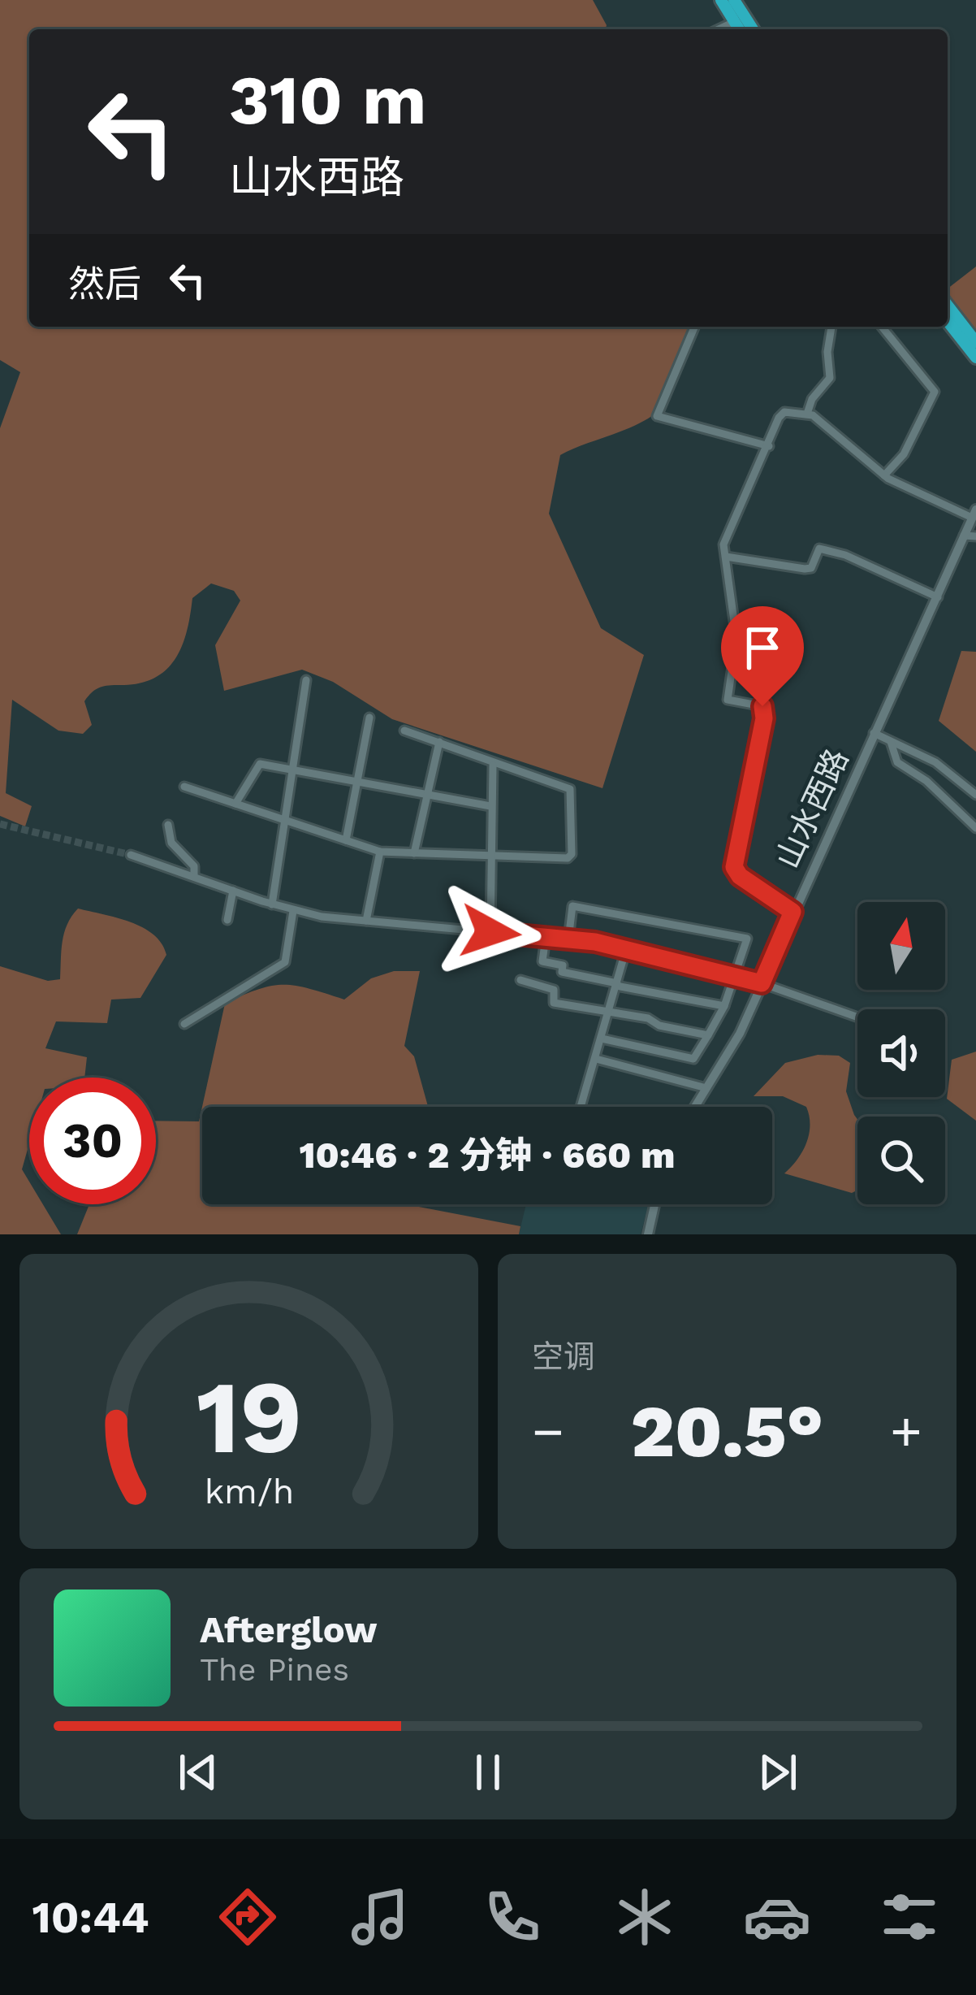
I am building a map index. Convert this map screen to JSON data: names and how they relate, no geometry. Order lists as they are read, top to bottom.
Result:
{
  "streets": {
    "street": ["山水西路"]
  },
  "north": "top",
  "page": {
    "turn": ["310 m", "山水西路"],
    "then": "然后",
    "limit": "30",
    "trip": "10:46 · 2 分钟 · 660 m",
    "tile": "空调",
    "heat": ["−", "20.5°", "+"],
    "song": ["Afterglow", "The Pines"],
    "tabs": "10:44",
    "gauge": ["19", "km/h"]
  }
}
